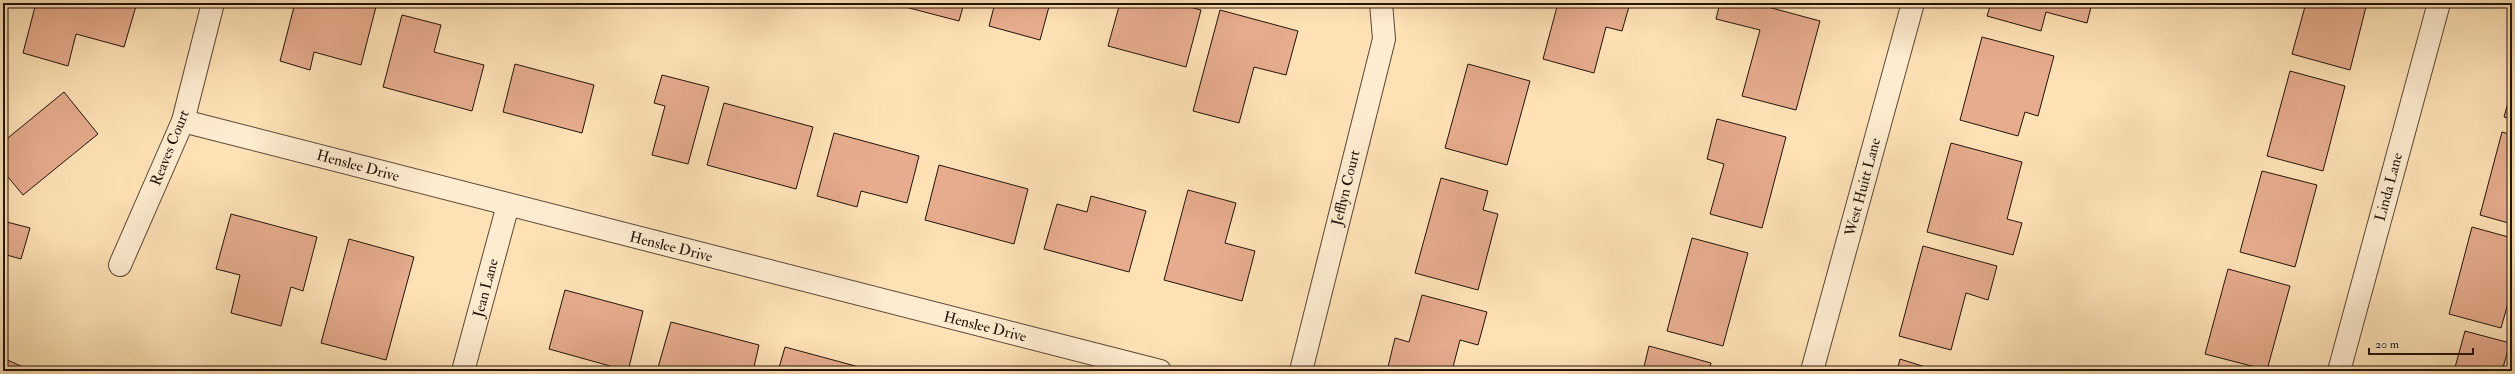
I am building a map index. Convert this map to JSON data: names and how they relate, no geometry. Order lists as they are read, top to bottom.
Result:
{
  "streets": {
    "street": [
      "Reaves Court",
      "Henslee Drive",
      "West Huitt Lane",
      "Linda Lane",
      "Jefflyn Court",
      "Jean Lane"
    ]
  },
  "crossings": [
    ["Reaves Court", "Henslee Drive"],
    ["Henslee Drive", "Jean Lane"]
  ],
  "scale_bar": "20 m"
}
